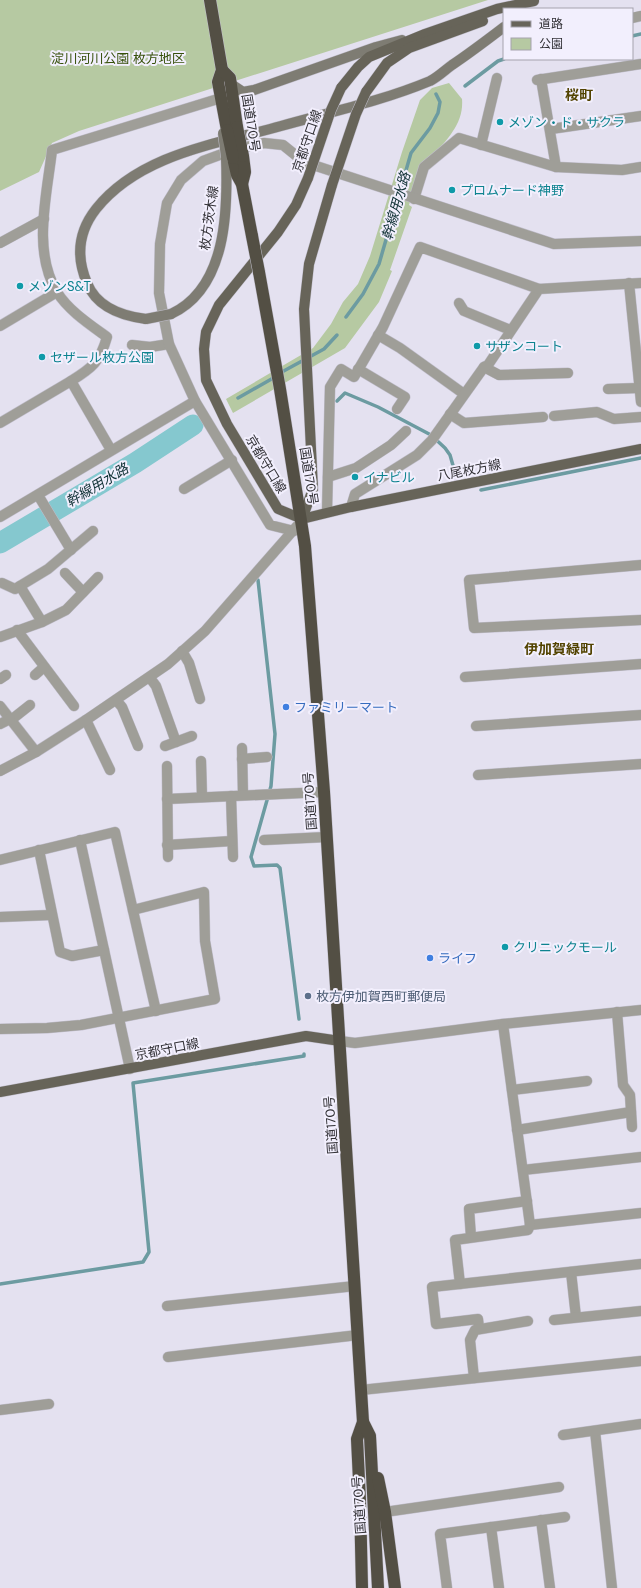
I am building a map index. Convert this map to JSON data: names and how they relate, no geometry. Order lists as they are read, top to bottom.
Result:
{
  "streets": {
    "highway": ["国道170号"],
    "main road": ["京都守口線", "枚方茨木線", "八尾枚方線"]
  },
  "crossings": [
    ["国道170号", "京都守口線"],
    ["国道170号", "枚方茨木線"],
    ["国道170号", "八尾枚方線"],
    ["京都守口線", "八尾枚方線"]
  ],
  "districts": ["桜町", "伊加賀緑町"],
  "water": ["幹線用水路"],
  "parks": ["淀川河川公園 枚方地区"],
  "places": [
    "メゾン・ド・サクラ",
    "プロムナード神野",
    "メゾンS&T",
    "サザンコート",
    "セザール枚方公園",
    "イナビル",
    "ファミリーマート",
    "クリニックモール",
    "ライフ",
    "枚方伊加賀西町郵便局"
  ],
  "legend": ["道路", "公園"]
}
